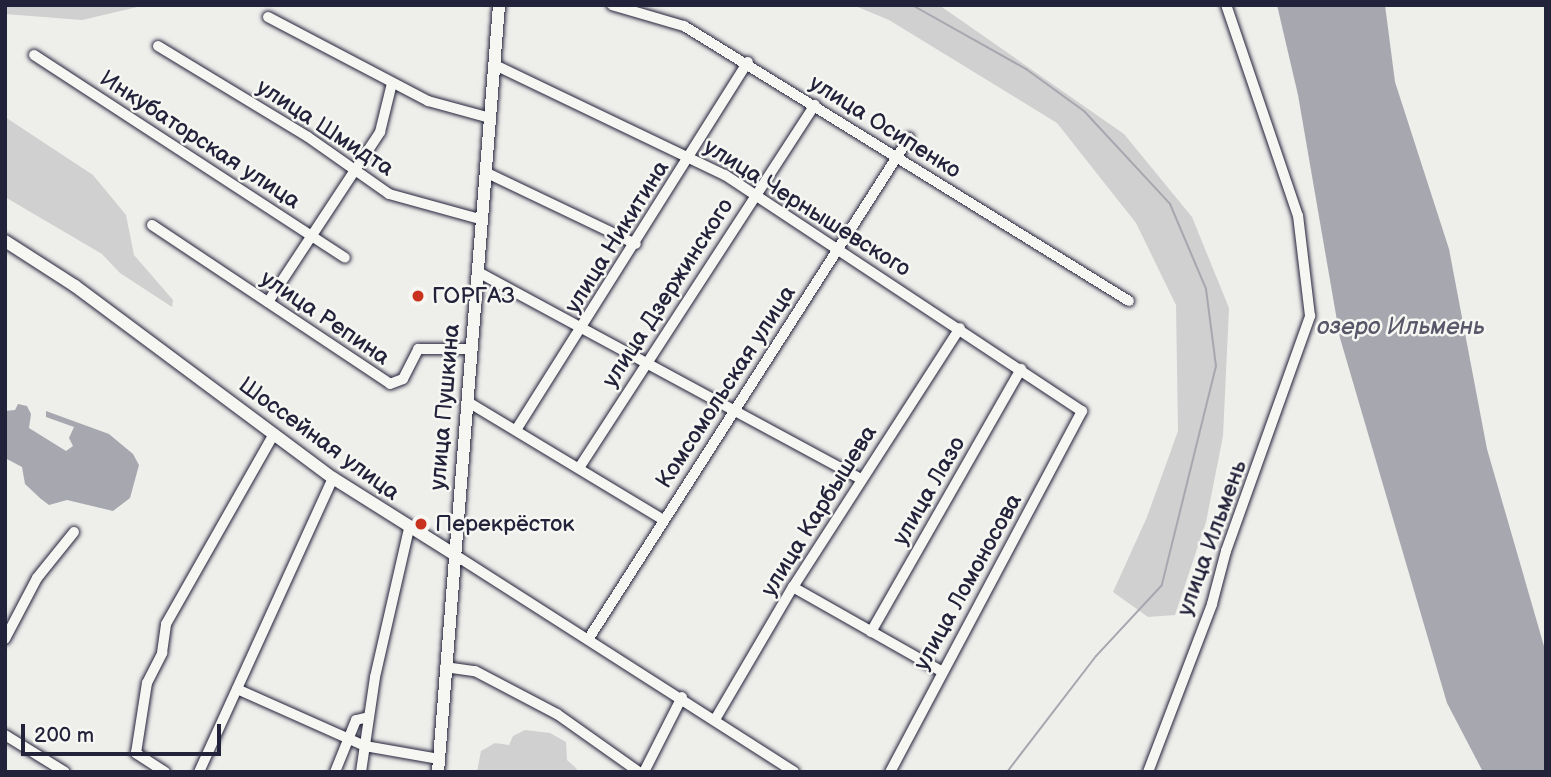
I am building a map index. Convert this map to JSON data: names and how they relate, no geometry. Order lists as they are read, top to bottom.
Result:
{
  "streets": {
    "main road": ["улица Пушкина", "Шоссейная улица"],
    "street": [
      "улица Осипенко",
      "улица Шмидта",
      "Инкубаторская улица",
      "улица Чернышевского",
      "улица Никитина",
      "улица Дзержинского",
      "улица Репина",
      "Комсомольская улица",
      "улица Лазо",
      "улица Карбышева",
      "улица Ильмень",
      "улица Ломоносова"
    ]
  },
  "crossings": [
    ["улица Осипенко", "улица Никитина"],
    ["улица Осипенко", "улица Дзержинского"],
    ["улица Осипенко", "Комсомольская улица"],
    ["улица Шмидта", "улица Пушкина"],
    ["улица Чернышевского", "улица Никитина"],
    ["улица Чернышевского", "улица Дзержинского"],
    ["улица Чернышевского", "Комсомольская улица"],
    ["улица Чернышевского", "улица Пушкина"],
    ["улица Чернышевского", "улица Лазо"],
    ["улица Чернышевского", "улица Карбышева"],
    ["улица Чернышевского", "улица Ломоносова"],
    ["улица Репина", "улица Пушкина"],
    ["Комсомольская улица", "Шоссейная улица"],
    ["улица Пушкина", "Шоссейная улица"],
    ["Шоссейная улица", "улица Карбышева"]
  ],
  "water": ["озеро Ильмень"],
  "places": ["ГОРГАЗ", "Перекрёсток"],
  "scale_bar": "200 m"
}
